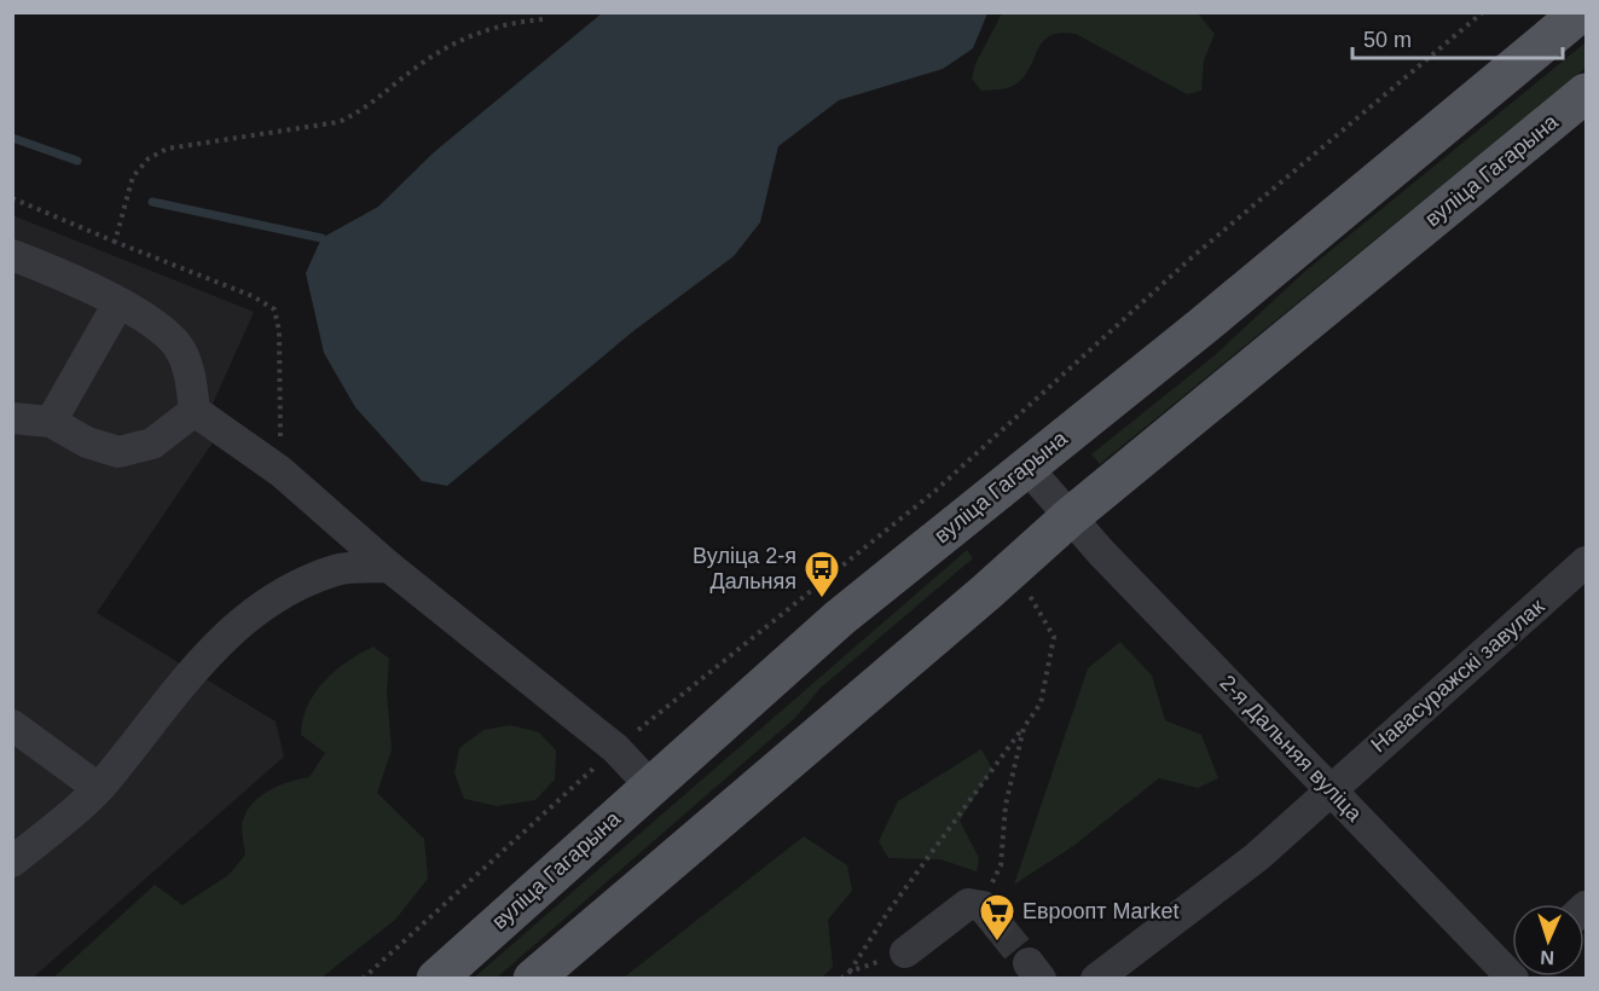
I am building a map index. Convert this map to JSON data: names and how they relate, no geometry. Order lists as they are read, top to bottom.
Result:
{
  "streets": {
    "main road": ["вуліца Гагарына"],
    "street": ["Навасуражскі завулак", "2-я Дальняя вуліца"]
  },
  "crossings": [
    ["вуліца Гагарына", "2-я Дальняя вуліца"],
    ["Навасуражскі завулак", "2-я Дальняя вуліца"]
  ],
  "places": {
    "bus stop": ["Вуліца 2-я Дальняя"],
    "supermarket": ["Евроопт Market"]
  },
  "scale_bar": "50 m",
  "north": "bottom"
}
